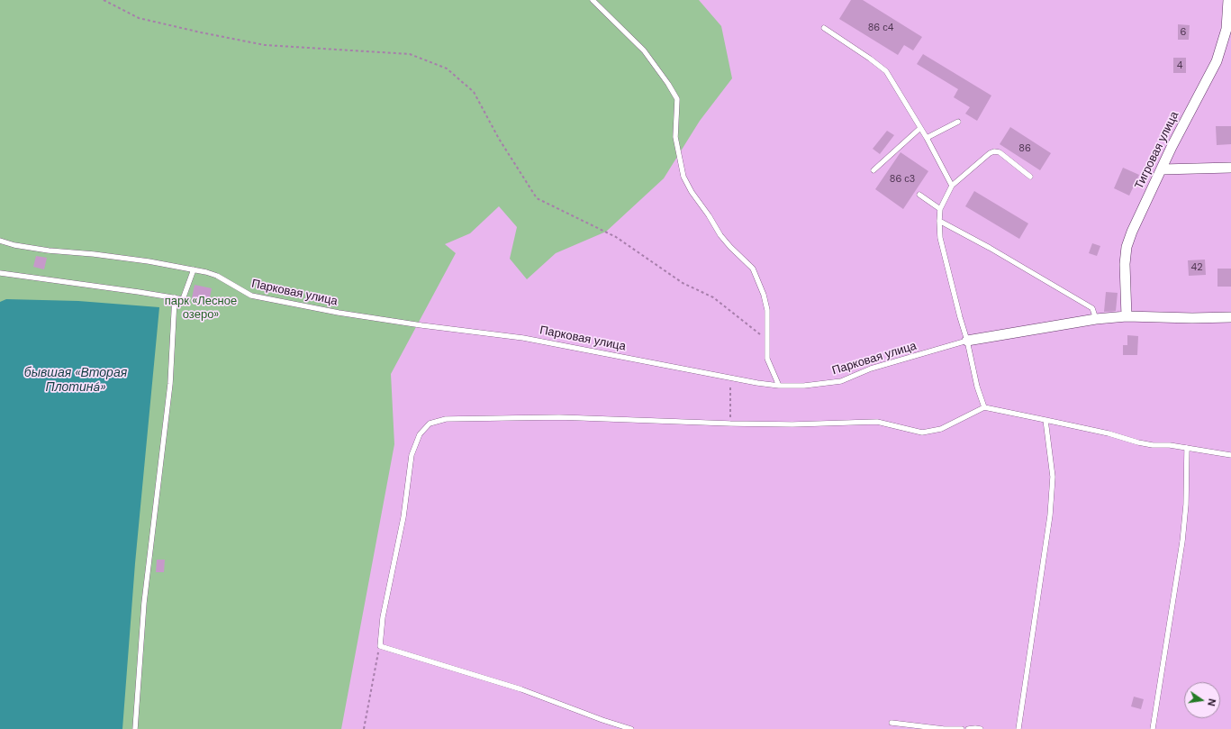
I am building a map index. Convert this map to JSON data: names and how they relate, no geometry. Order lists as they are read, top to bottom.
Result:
{
  "streets": {
    "street": ["Тигровая улица"],
    "lane": ["Парковая улица"]
  },
  "water": ["бывшая «Вторая Плотинá»"],
  "parks": ["парк «Лесное озеро»"],
  "house_numbers": [
    "86 с4",
    "6",
    "4",
    "86",
    "86 с3",
    "42"
  ],
  "north": "right"
}
